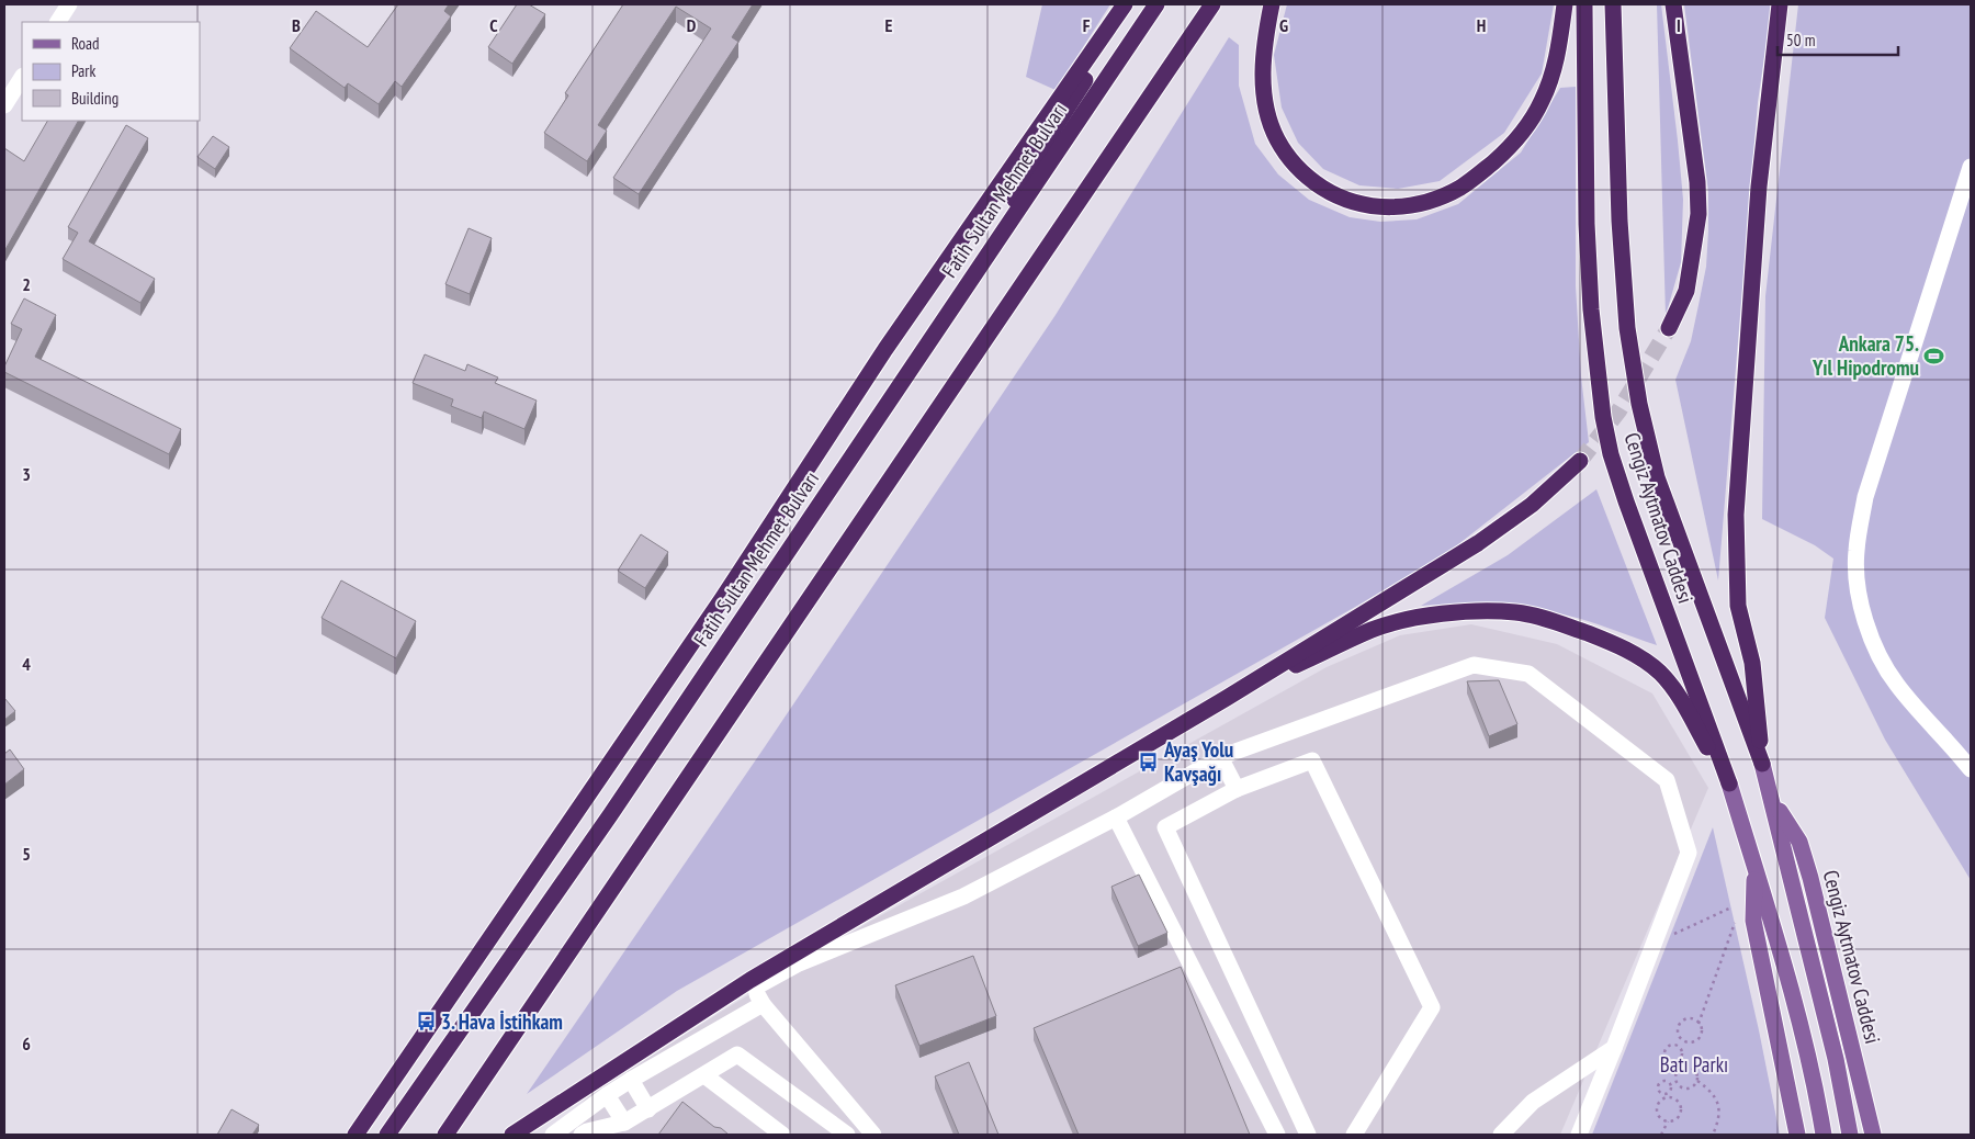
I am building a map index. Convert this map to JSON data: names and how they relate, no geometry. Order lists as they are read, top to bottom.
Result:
{
  "streets": {
    "highway": ["Fatih Sultan Mehmet Bulvarı", "Cengiz Aytmatov Caddesi"]
  },
  "parks": ["Batı Parkı"],
  "places": {
    "sports": ["Ankara 75. Yıl Hipodromu"],
    "bus stop": ["Ayaş Yolu Kavşağı", "3. Hava İstihkam"]
  },
  "legend": ["Road", "Park", "Building"],
  "scale_bar": "50 m",
  "grid": {
    "columns": [
      "B",
      "C",
      "D",
      "E",
      "F",
      "G",
      "H",
      "I"
    ],
    "rows": [
      "2",
      "3",
      "4",
      "5",
      "6"
    ]
  }
}
